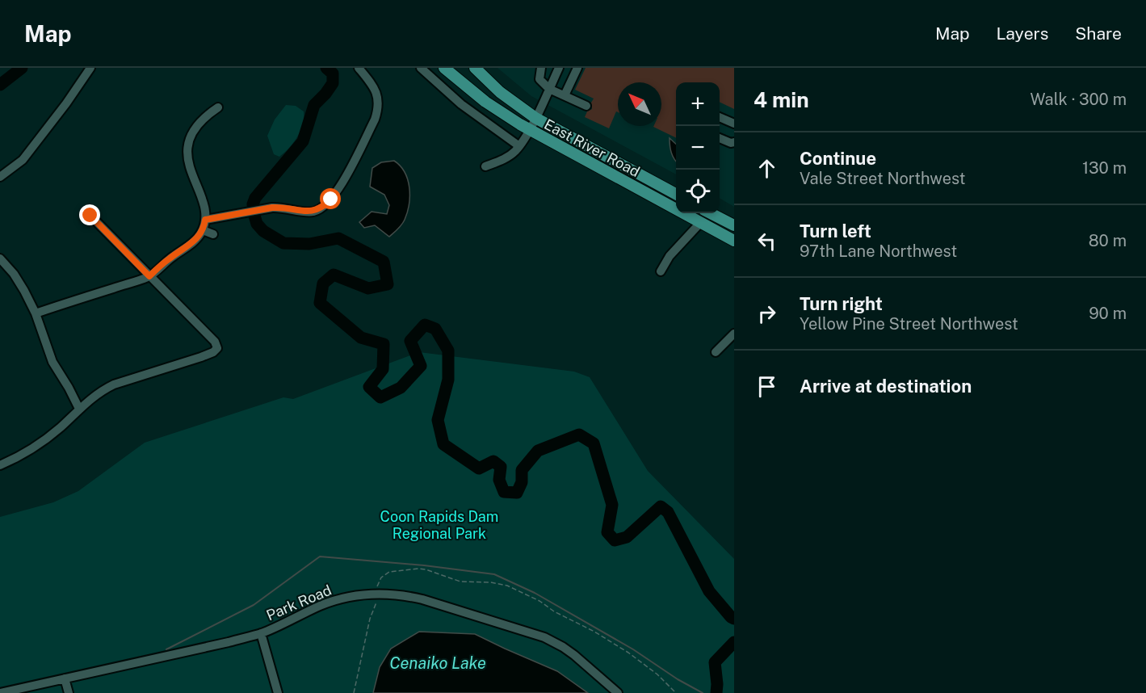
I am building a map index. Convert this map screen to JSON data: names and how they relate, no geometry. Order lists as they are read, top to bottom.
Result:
{
  "streets": {
    "main road": ["East River Road"],
    "street": ["Park Road"]
  },
  "water": ["Cenaiko Lake"],
  "parks": ["Coon Rapids Dam Regional Park"],
  "north": "top left",
  "page": {
    "header": "Map",
    "nav": ["Map", "Layers", "Share"],
    "heading": ["4 min", "Walk · 300 m"],
    "map_buttons": ["+", "−"],
    "list": [
      ["Continue", "Vale Street Northwest", "130 m"],
      ["Turn left", "97th Lane Northwest", "80 m"],
      ["Turn right", "Yellow Pine Street Northwest", "90 m"],
      "Arrive at destination"
    ]
  }
}
